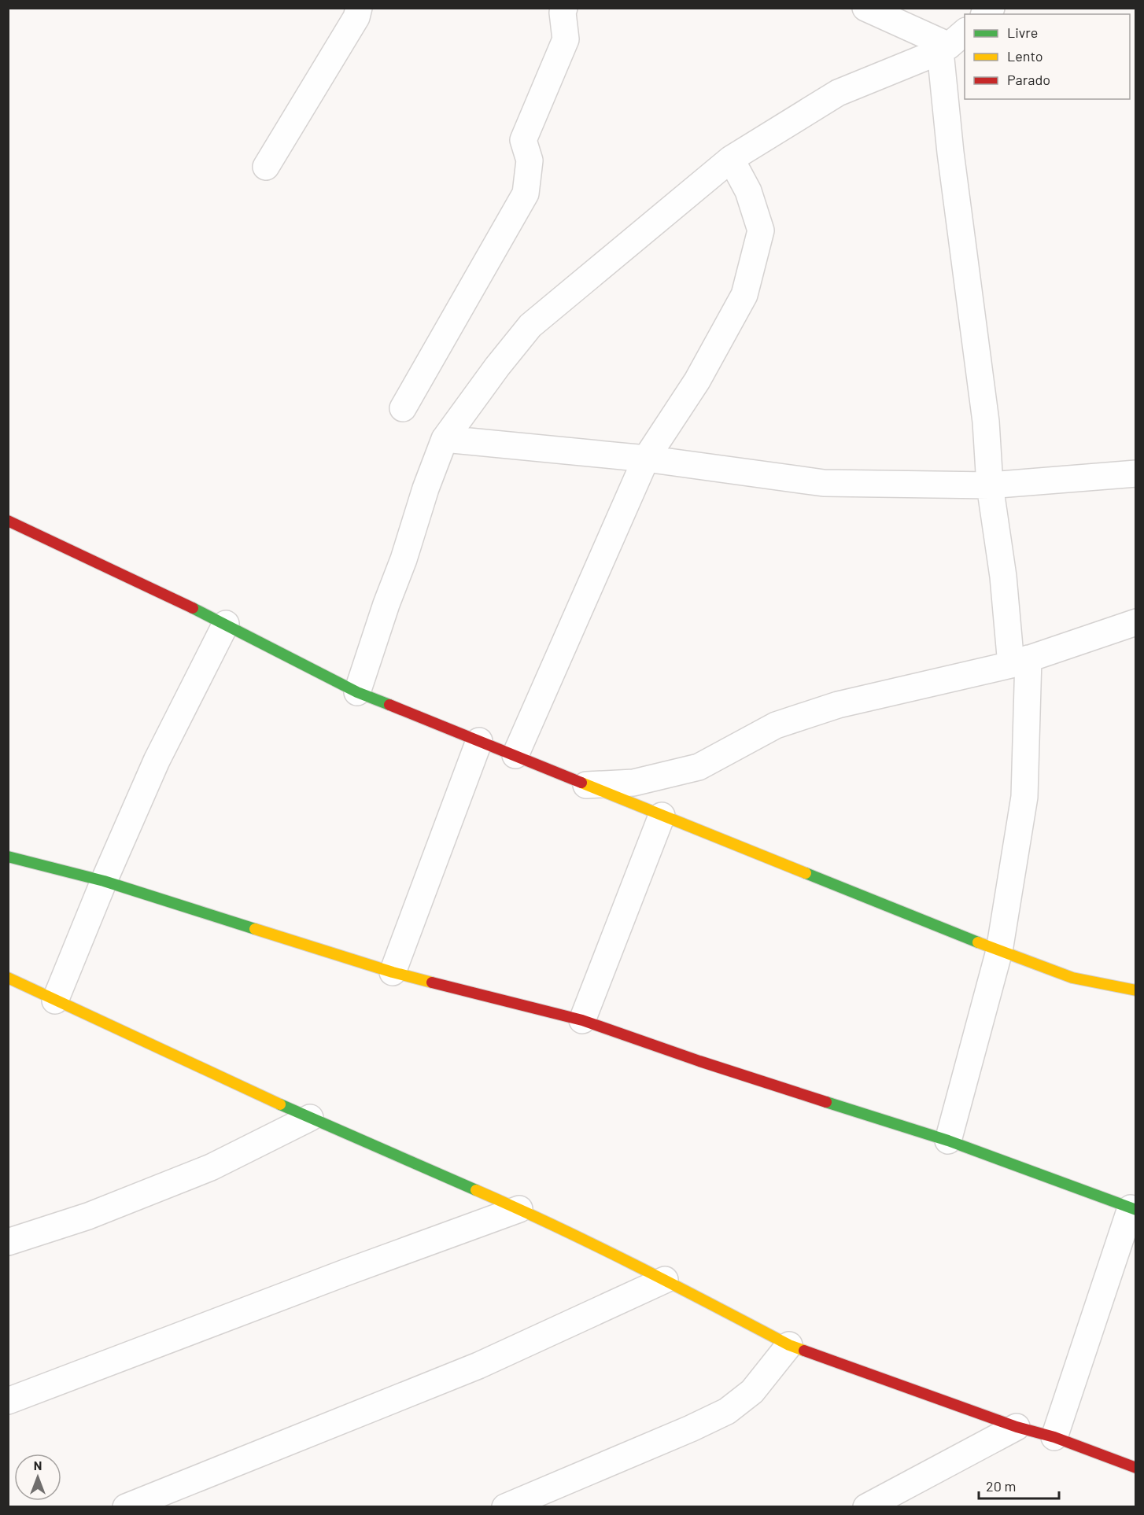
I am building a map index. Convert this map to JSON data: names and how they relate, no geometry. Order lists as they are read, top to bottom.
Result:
{
  "legend": ["Livre", "Lento", "Parado"],
  "scale_bar": "20 m",
  "north": "top"
}
